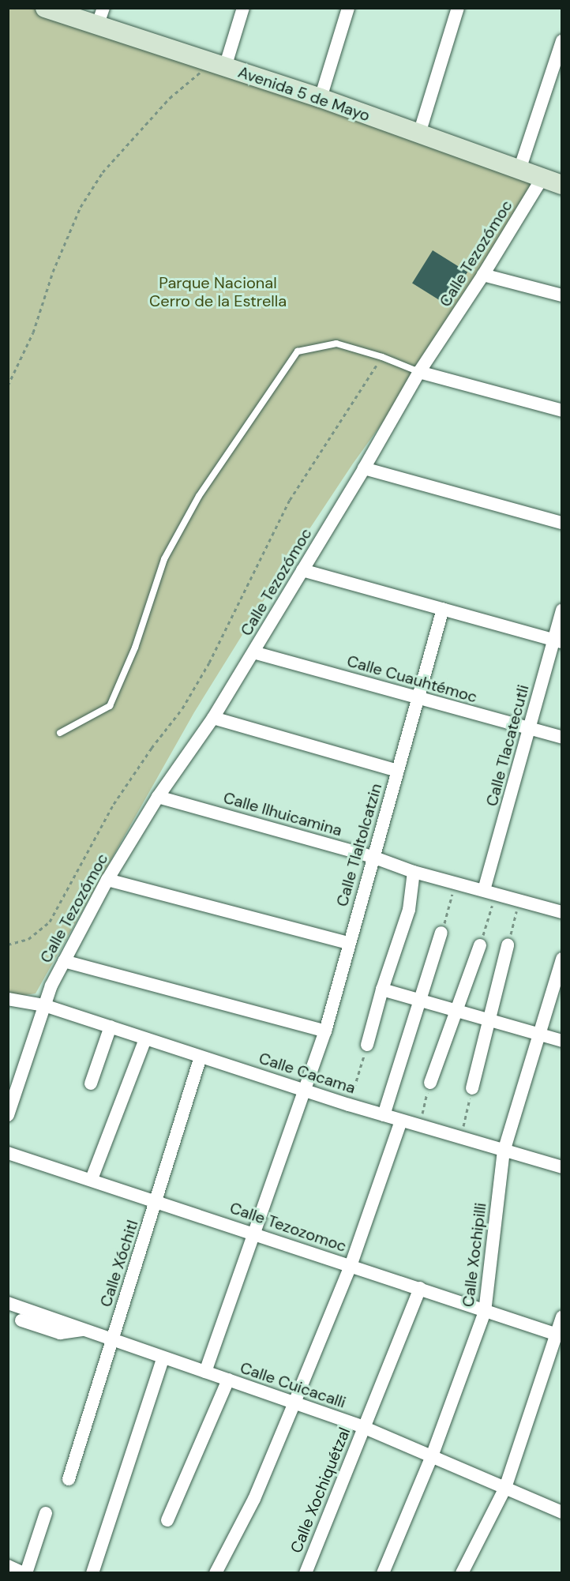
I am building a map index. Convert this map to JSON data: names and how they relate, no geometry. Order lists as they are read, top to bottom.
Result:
{
  "streets": {
    "street": [
      "Avenida 5 de Mayo",
      "Calle Tezozómoc",
      "Calle Cuauhtémoc",
      "Calle Tlacatecutli",
      "Calle Ilhuicamina",
      "Calle Tlaltolcatzin",
      "Calle Cacama",
      "Calle Tezozomoc",
      "Calle Xochipilli",
      "Calle Xóchitl",
      "Calle Cuicacalli",
      "Calle Xochiquétzal"
    ]
  },
  "crossings": [
    ["Avenida 5 de Mayo", "Calle Tezozómoc"],
    ["Calle Tezozómoc", "Calle Cuauhtémoc"],
    ["Calle Tezozómoc", "Calle Ilhuicamina"],
    ["Calle Tezozómoc", "Calle Cacama"],
    ["Calle Cuauhtémoc", "Calle Tlacatecutli"],
    ["Calle Cuauhtémoc", "Calle Tlaltolcatzin"],
    ["Calle Tlacatecutli", "Calle Ilhuicamina"],
    ["Calle Ilhuicamina", "Calle Tlaltolcatzin"],
    ["Calle Tlaltolcatzin", "Calle Cacama"],
    ["Calle Cacama", "Calle Xochipilli"],
    ["Calle Cacama", "Calle Xóchitl"],
    ["Calle Tezozomoc", "Calle Xochipilli"],
    ["Calle Tezozomoc", "Calle Xóchitl"],
    ["Calle Tezozomoc", "Calle Xochiquétzal"],
    ["Calle Xochipilli", "Calle Cuicacalli"],
    ["Calle Xóchitl", "Calle Cuicacalli"],
    ["Calle Cuicacalli", "Calle Xochiquétzal"]
  ],
  "parks": ["Parque Nacional Cerro de la Estrella"]
}
